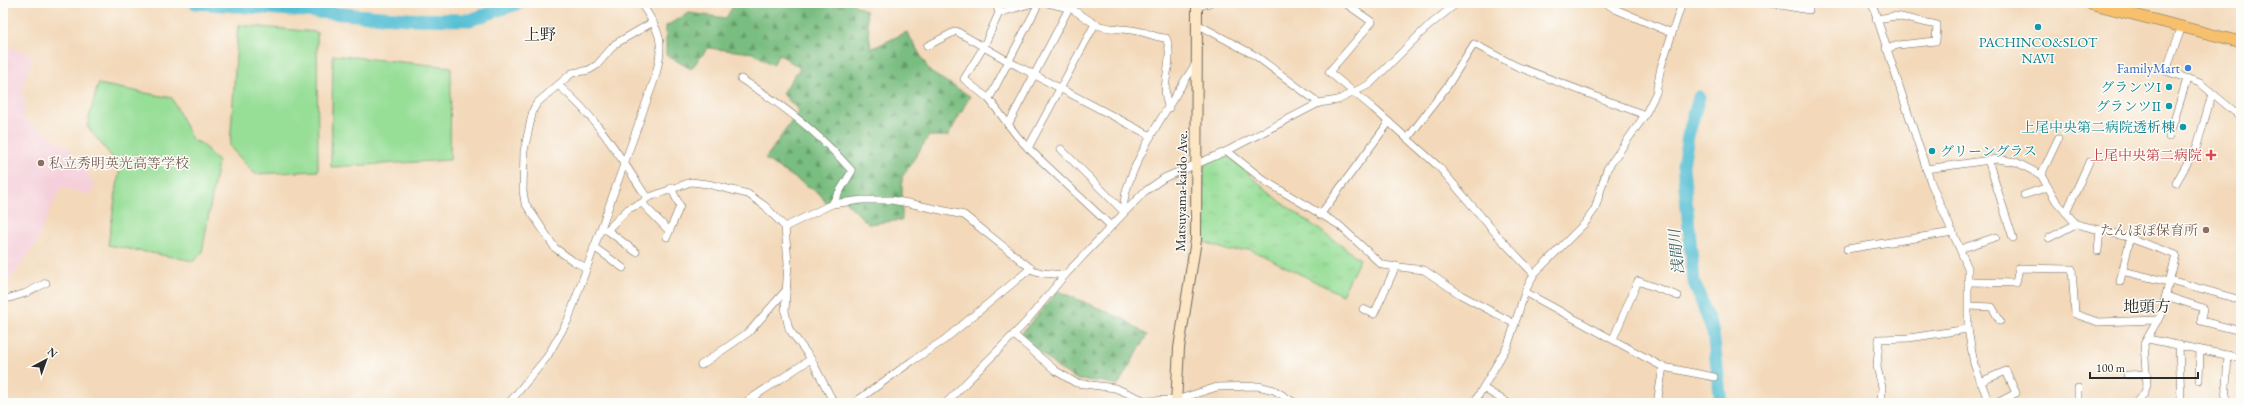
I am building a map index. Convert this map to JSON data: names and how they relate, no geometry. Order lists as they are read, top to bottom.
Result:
{
  "streets": {
    "main road": ["Matsuyama-kaido Ave."]
  },
  "districts": ["上野", "地頭方"],
  "water": ["浅間川"],
  "places": {
    "other": [
      "PACHINCO&SLOT NAVI",
      "FamilyMart",
      "グランツⅠ",
      "グランツⅡ",
      "上尾中央第二病院透析棟",
      "グリーングラス",
      "私立秀明英光高等学校",
      "たんぽぽ保育所"
    ],
    "health": ["上尾中央第二病院"]
  },
  "scale_bar": "100 m",
  "north": "top right"
}
